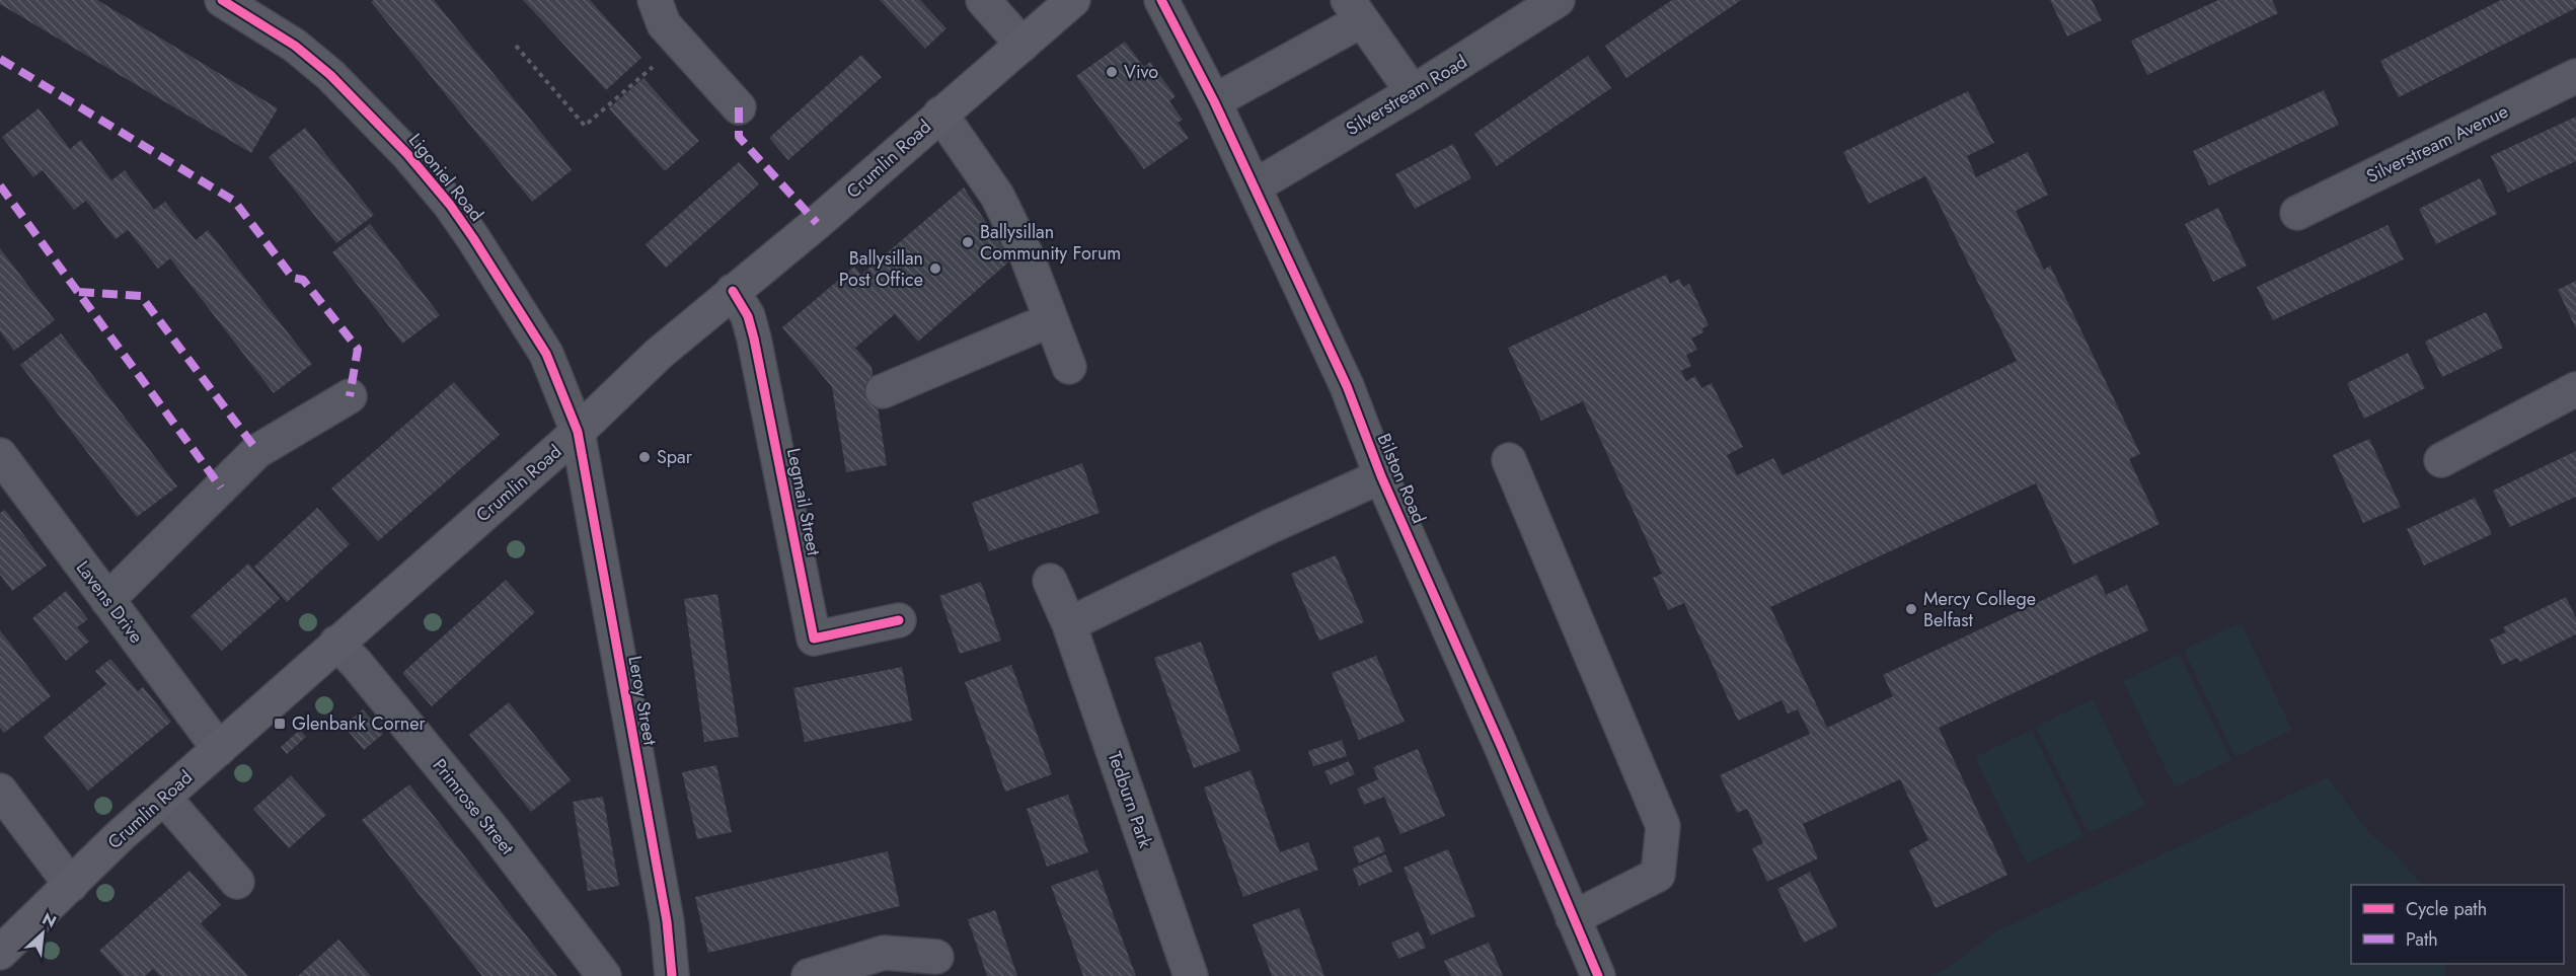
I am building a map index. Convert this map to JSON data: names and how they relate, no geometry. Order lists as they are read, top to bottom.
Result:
{
  "streets": {
    "main road": ["Crumlin Road"],
    "street": [
      "Silverstream Road",
      "Silverstream Avenue",
      "Ligoniel Road",
      "Bilston Road",
      "Legmail Street",
      "Lavens Drive",
      "Leroy Street",
      "Tedburn Park",
      "Primrose Street"
    ]
  },
  "crossings": [
    ["Silverstream Road", "Bilston Road"],
    ["Crumlin Road", "Ligoniel Road"],
    ["Crumlin Road", "Legmail Street"],
    ["Crumlin Road", "Lavens Drive"],
    ["Crumlin Road", "Leroy Street"],
    ["Crumlin Road", "Primrose Street"],
    ["Ligoniel Road", "Leroy Street"]
  ],
  "places": {
    "other": [
      "Vivo",
      "Ballysillan Community Forum",
      "Ballysillan Post Office",
      "Spar",
      "Mercy College Belfast"
    ],
    "transit": ["Glenbank Corner"]
  },
  "legend": ["Cycle path", "Path"],
  "north": "top right"
}
